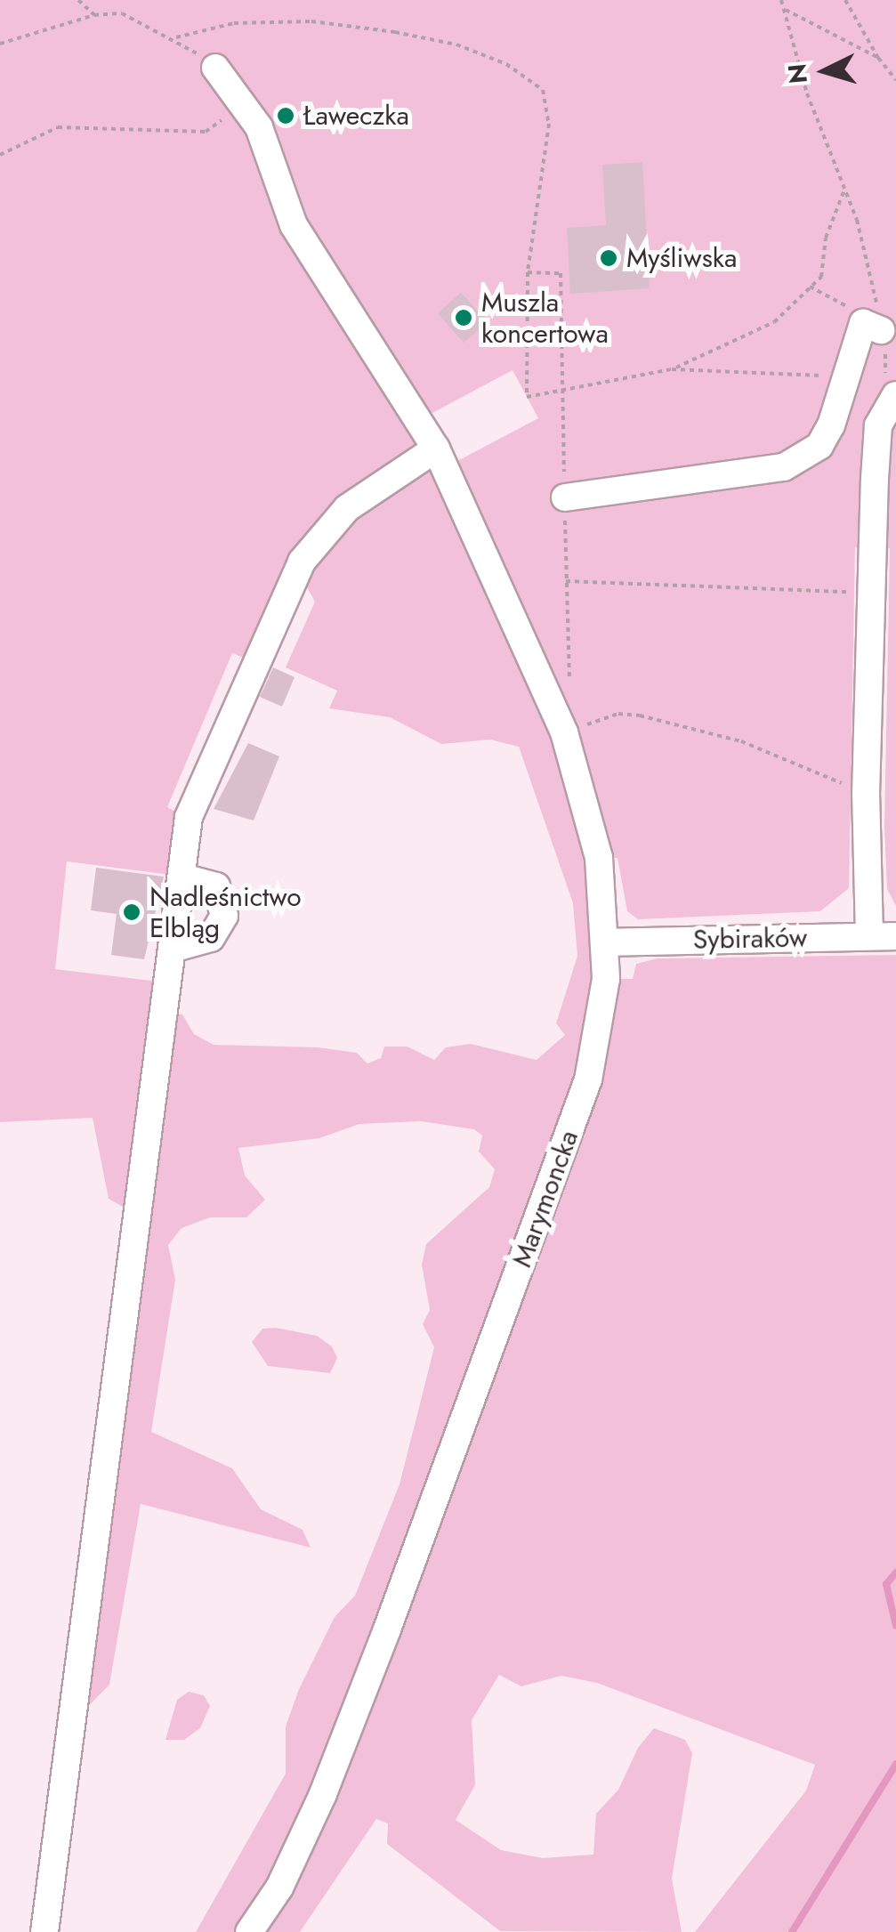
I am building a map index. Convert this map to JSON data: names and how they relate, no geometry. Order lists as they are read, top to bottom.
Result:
{
  "streets": {
    "street": ["Sybiraków", "Marymoncka"]
  },
  "crossings": [
    ["Sybiraków", "Marymoncka"]
  ],
  "places": [
    "Ławeczka",
    "Myśliwska",
    "Muszla koncertowa",
    "Nadleśnictwo Elbląg"
  ],
  "north": "left"
}
